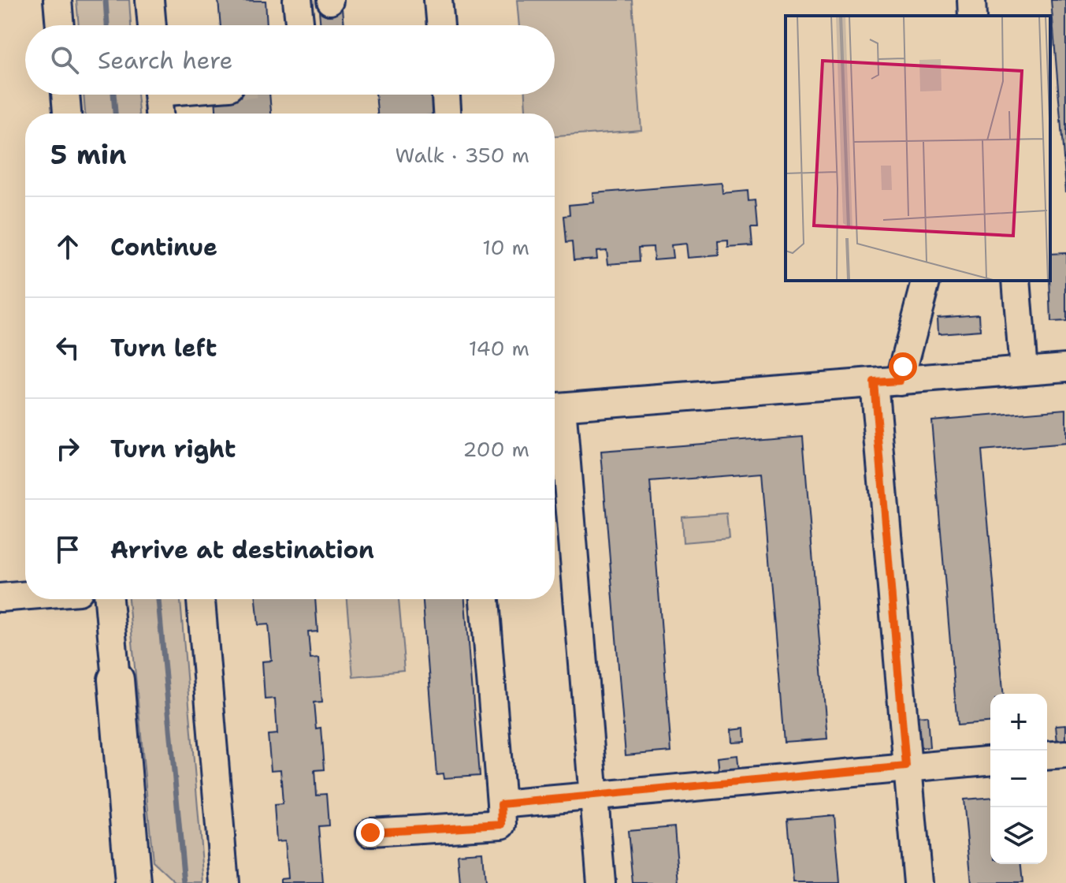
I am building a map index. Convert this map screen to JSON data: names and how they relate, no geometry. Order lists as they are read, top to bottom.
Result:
{
  "page": {
    "search": "Search here",
    "heading": ["5 min", "Walk · 350 m"],
    "list": [
      ["Continue", "10 m"],
      ["Turn left", "140 m"],
      ["Turn right", "200 m"],
      "Arrive at destination"
    ],
    "map_buttons": ["+", "−"]
  }
}
